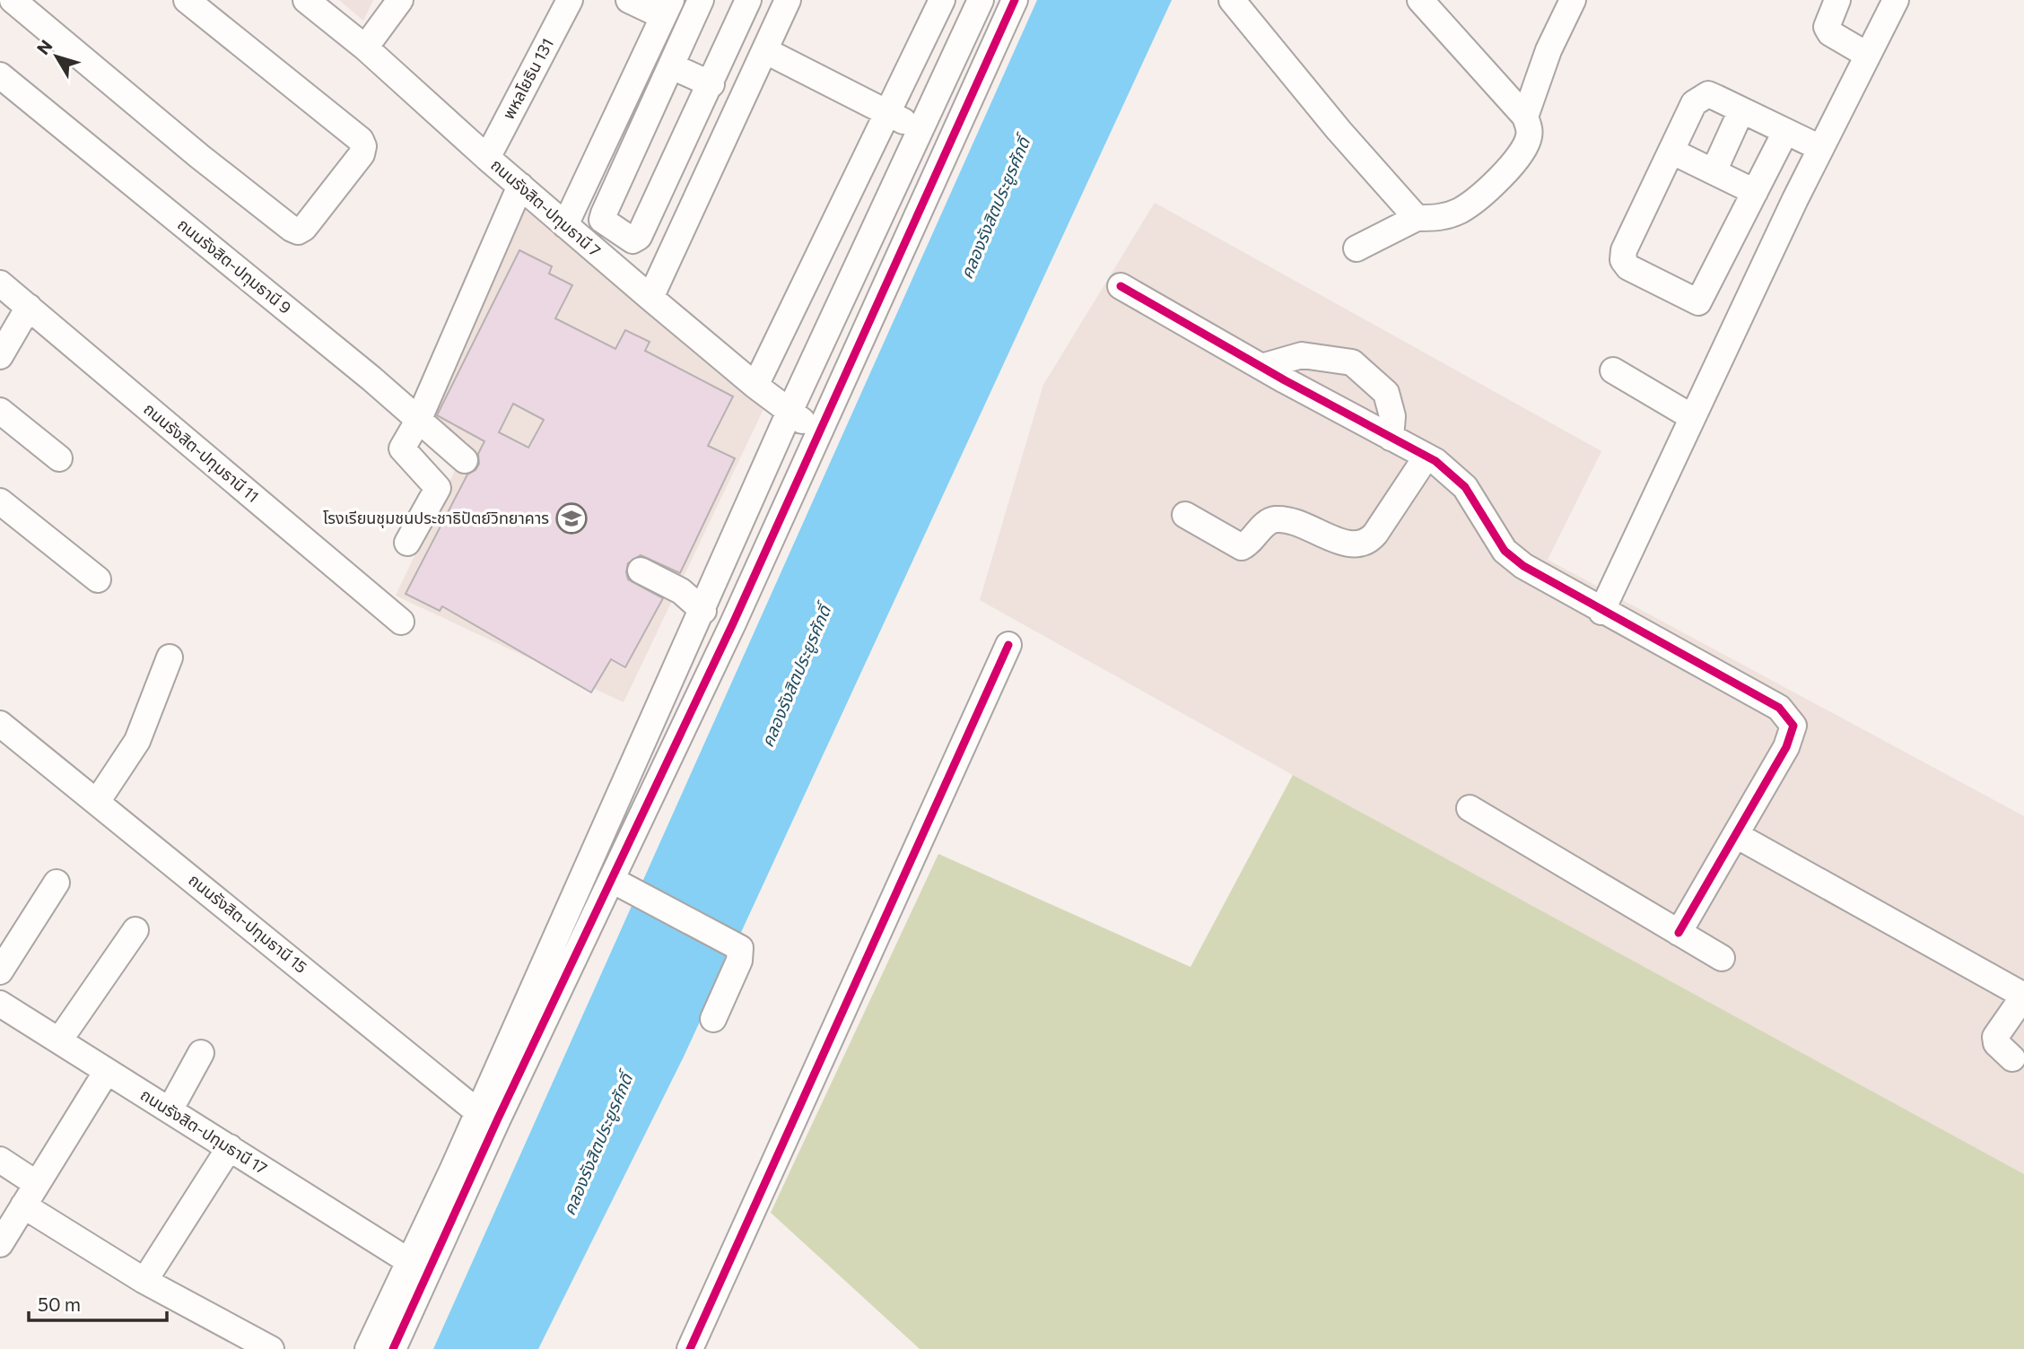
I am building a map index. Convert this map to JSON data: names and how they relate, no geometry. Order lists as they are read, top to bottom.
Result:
{
  "streets": {
    "street": [
      "พหลโยธิน 131",
      "ถนนรังสิต-ปทุมธานี 7",
      "ถนนรังสิต-ปทุมธานี 9",
      "ถนนรังสิต-ปทุมธานี 11",
      "ถนนรังสิต-ปทุมธานี 15",
      "ถนนรังสิต-ปทุมธานี 17"
    ]
  },
  "crossings": [
    ["พหลโยธิน 131", "ถนนรังสิต-ปทุมธานี 7"]
  ],
  "water": ["คลองรังสิตประยูรศักดิ์"],
  "places": {
    "school or university": ["โรงเรียนชุมชนประชาธิปัตย์วิทยาคาร"]
  },
  "scale_bar": "50 m",
  "north": "top left"
}
